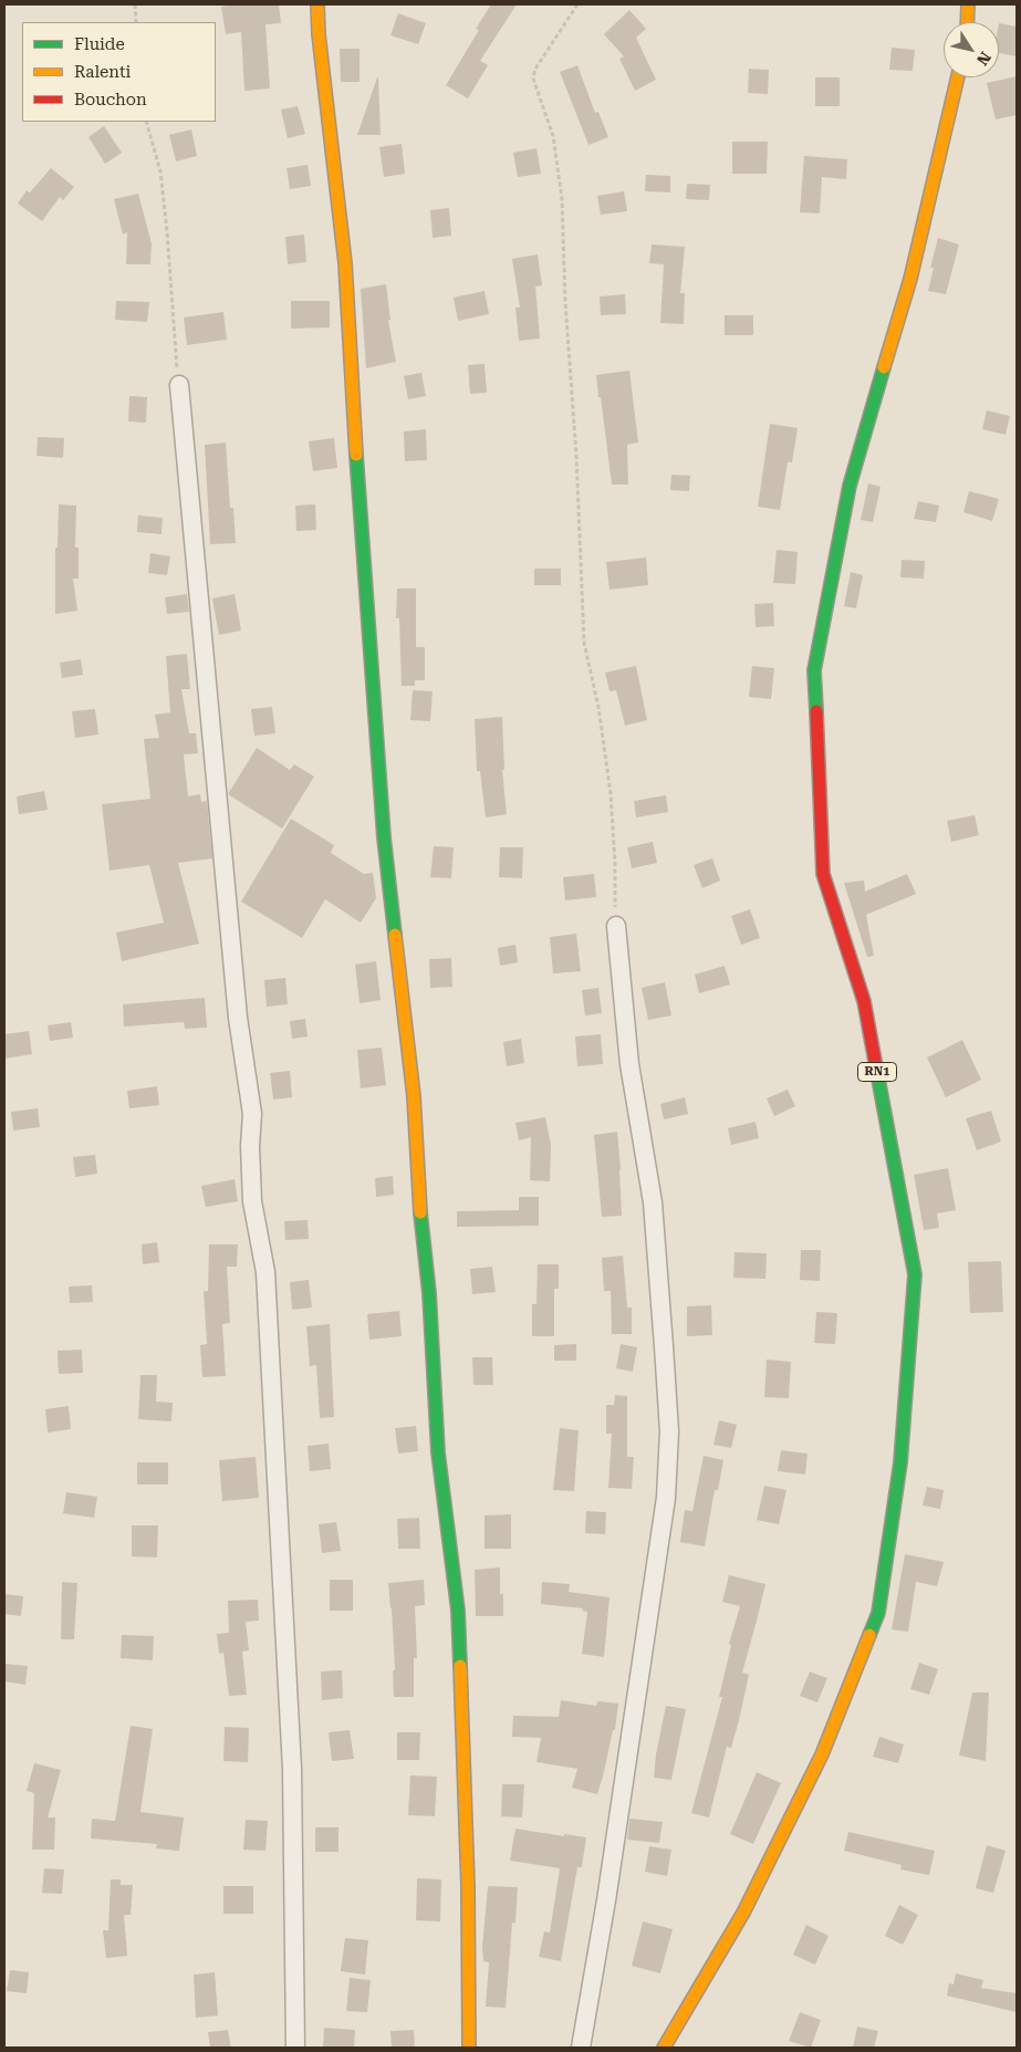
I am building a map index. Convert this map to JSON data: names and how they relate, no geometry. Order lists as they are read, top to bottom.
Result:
{
  "streets": {
    "main road": ["RN1"]
  },
  "legend": ["Fluide", "Ralenti", "Bouchon"],
  "north": "bottom right"
}
